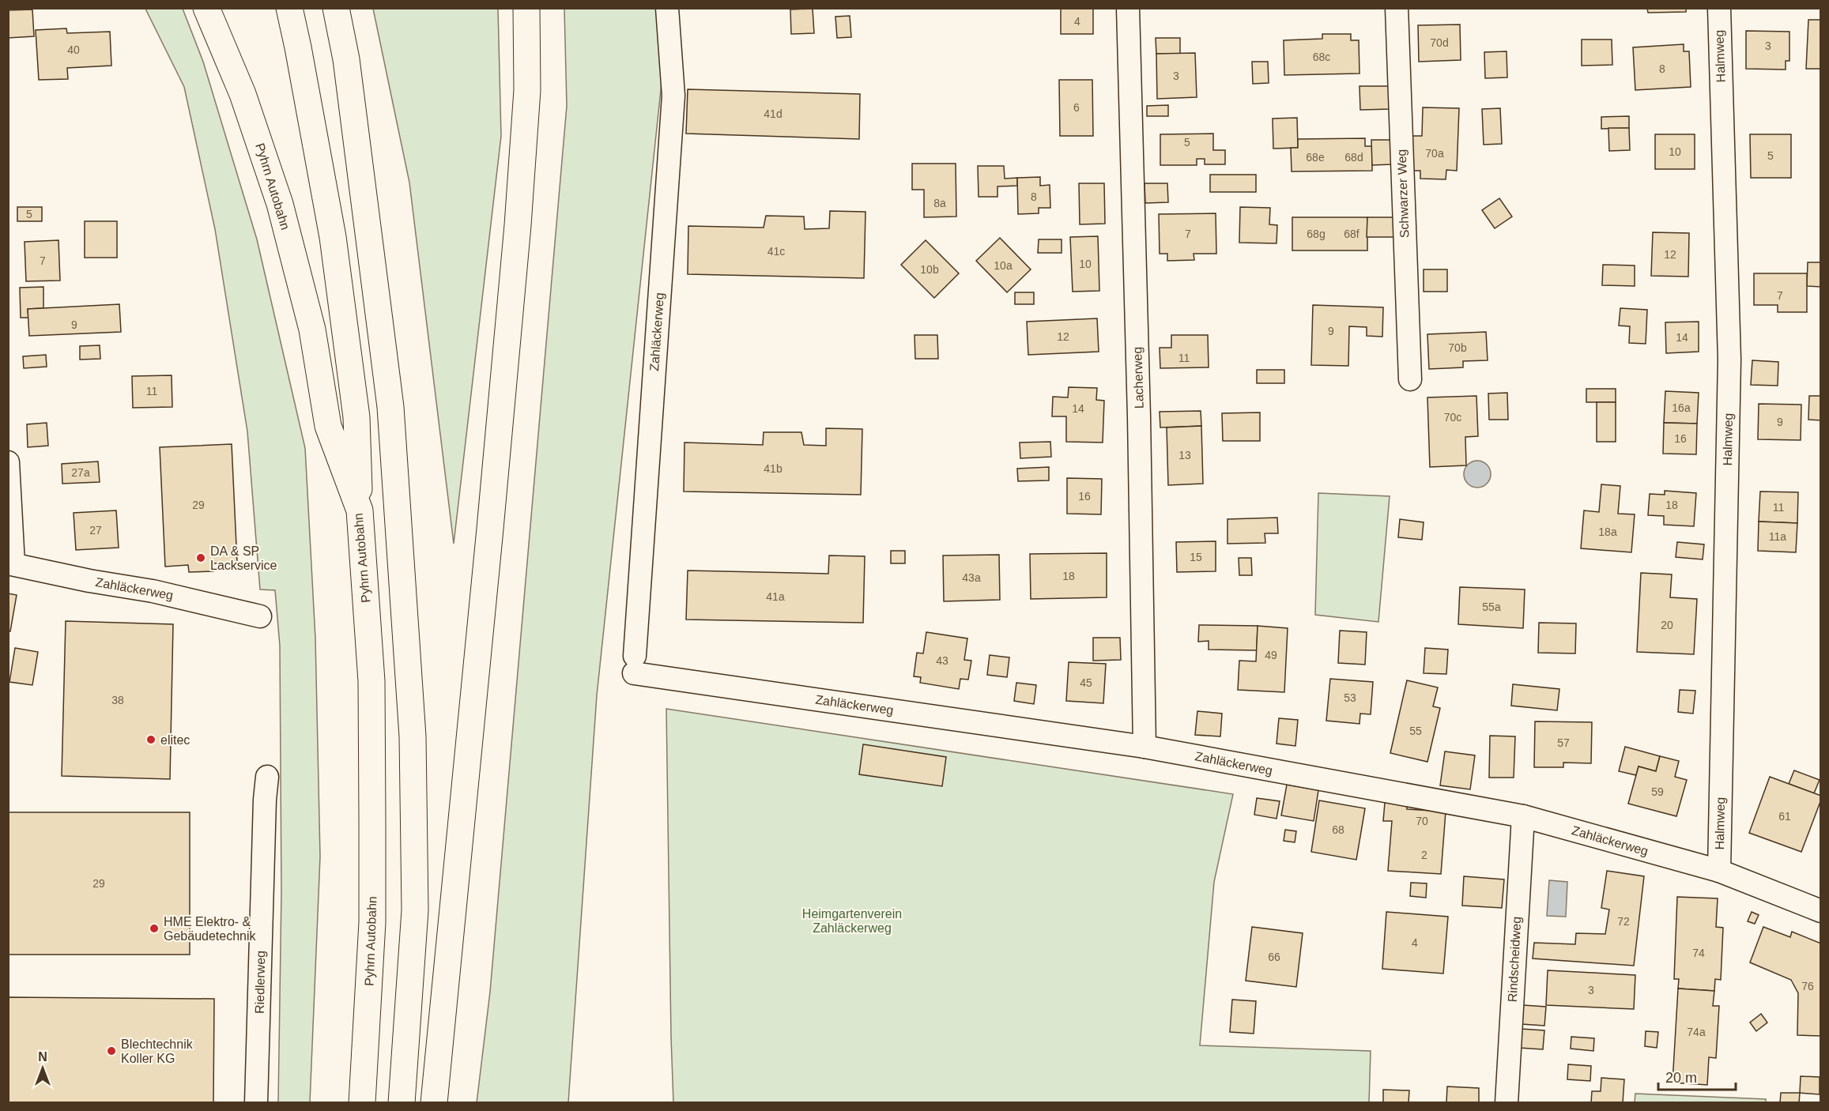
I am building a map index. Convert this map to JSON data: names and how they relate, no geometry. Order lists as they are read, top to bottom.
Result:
{
  "streets": {
    "highway": ["Pyhrn Autobahn"],
    "street": [
      "Halmweg",
      "Schwarzer Weg",
      "Zahläckerweg",
      "Lacherweg",
      "Rindscheidweg",
      "Riedlerweg"
    ]
  },
  "crossings": [
    ["Halmweg", "Zahläckerweg"],
    ["Zahläckerweg", "Lacherweg"],
    ["Zahläckerweg", "Rindscheidweg"]
  ],
  "parks": ["Heimgartenverein Zahläckerweg"],
  "places": [
    "DA & SP Lackservice",
    "elitec",
    "HME Elektro- & Gebäudetechnik",
    "Blechtechnik Koller KG"
  ],
  "house_numbers": [
    "4",
    "70d",
    "3",
    "40",
    "68c",
    "8",
    "3",
    "6",
    "41d",
    "5",
    "10",
    "70a",
    "5",
    "68e",
    "68d",
    "8",
    "8a",
    "5",
    "7",
    "68g",
    "68f",
    "41c",
    "12",
    "7",
    "10",
    "10a",
    "10b",
    "7",
    "9",
    "9",
    "12",
    "14",
    "70b",
    "11",
    "11",
    "16a",
    "14",
    "70c",
    "9",
    "16",
    "13",
    "41b",
    "27a",
    "16",
    "29",
    "18",
    "11",
    "27",
    "18a",
    "11a",
    "15",
    "18",
    "43a",
    "41a",
    "55a",
    "20",
    "49",
    "43",
    "45",
    "53",
    "38",
    "55",
    "57",
    "59",
    "61",
    "70",
    "68",
    "2",
    "29",
    "72",
    "4",
    "74",
    "66",
    "76",
    "3",
    "74a"
  ],
  "scale_bar": "20 m",
  "north": "top"
}
